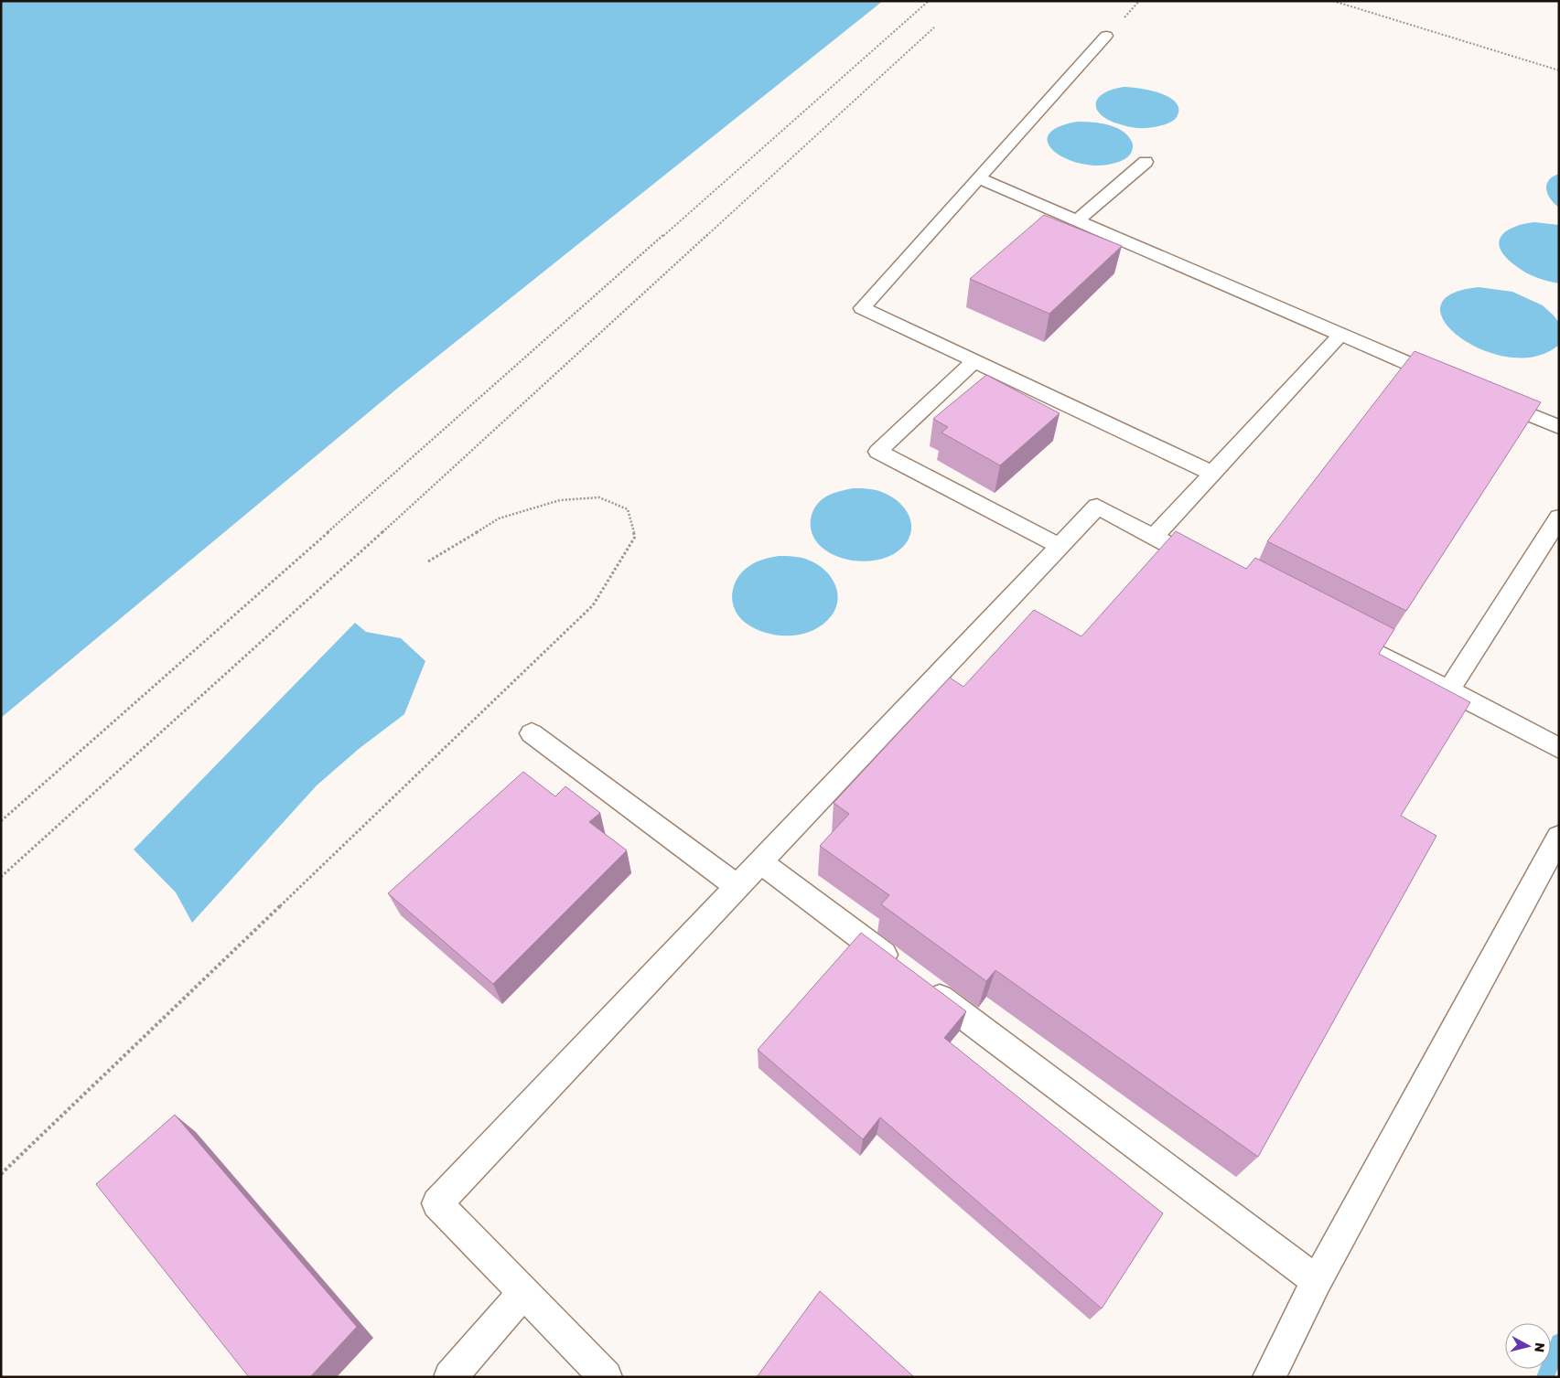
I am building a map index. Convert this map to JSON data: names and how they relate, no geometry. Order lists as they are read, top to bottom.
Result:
{
  "north": "right"
}
